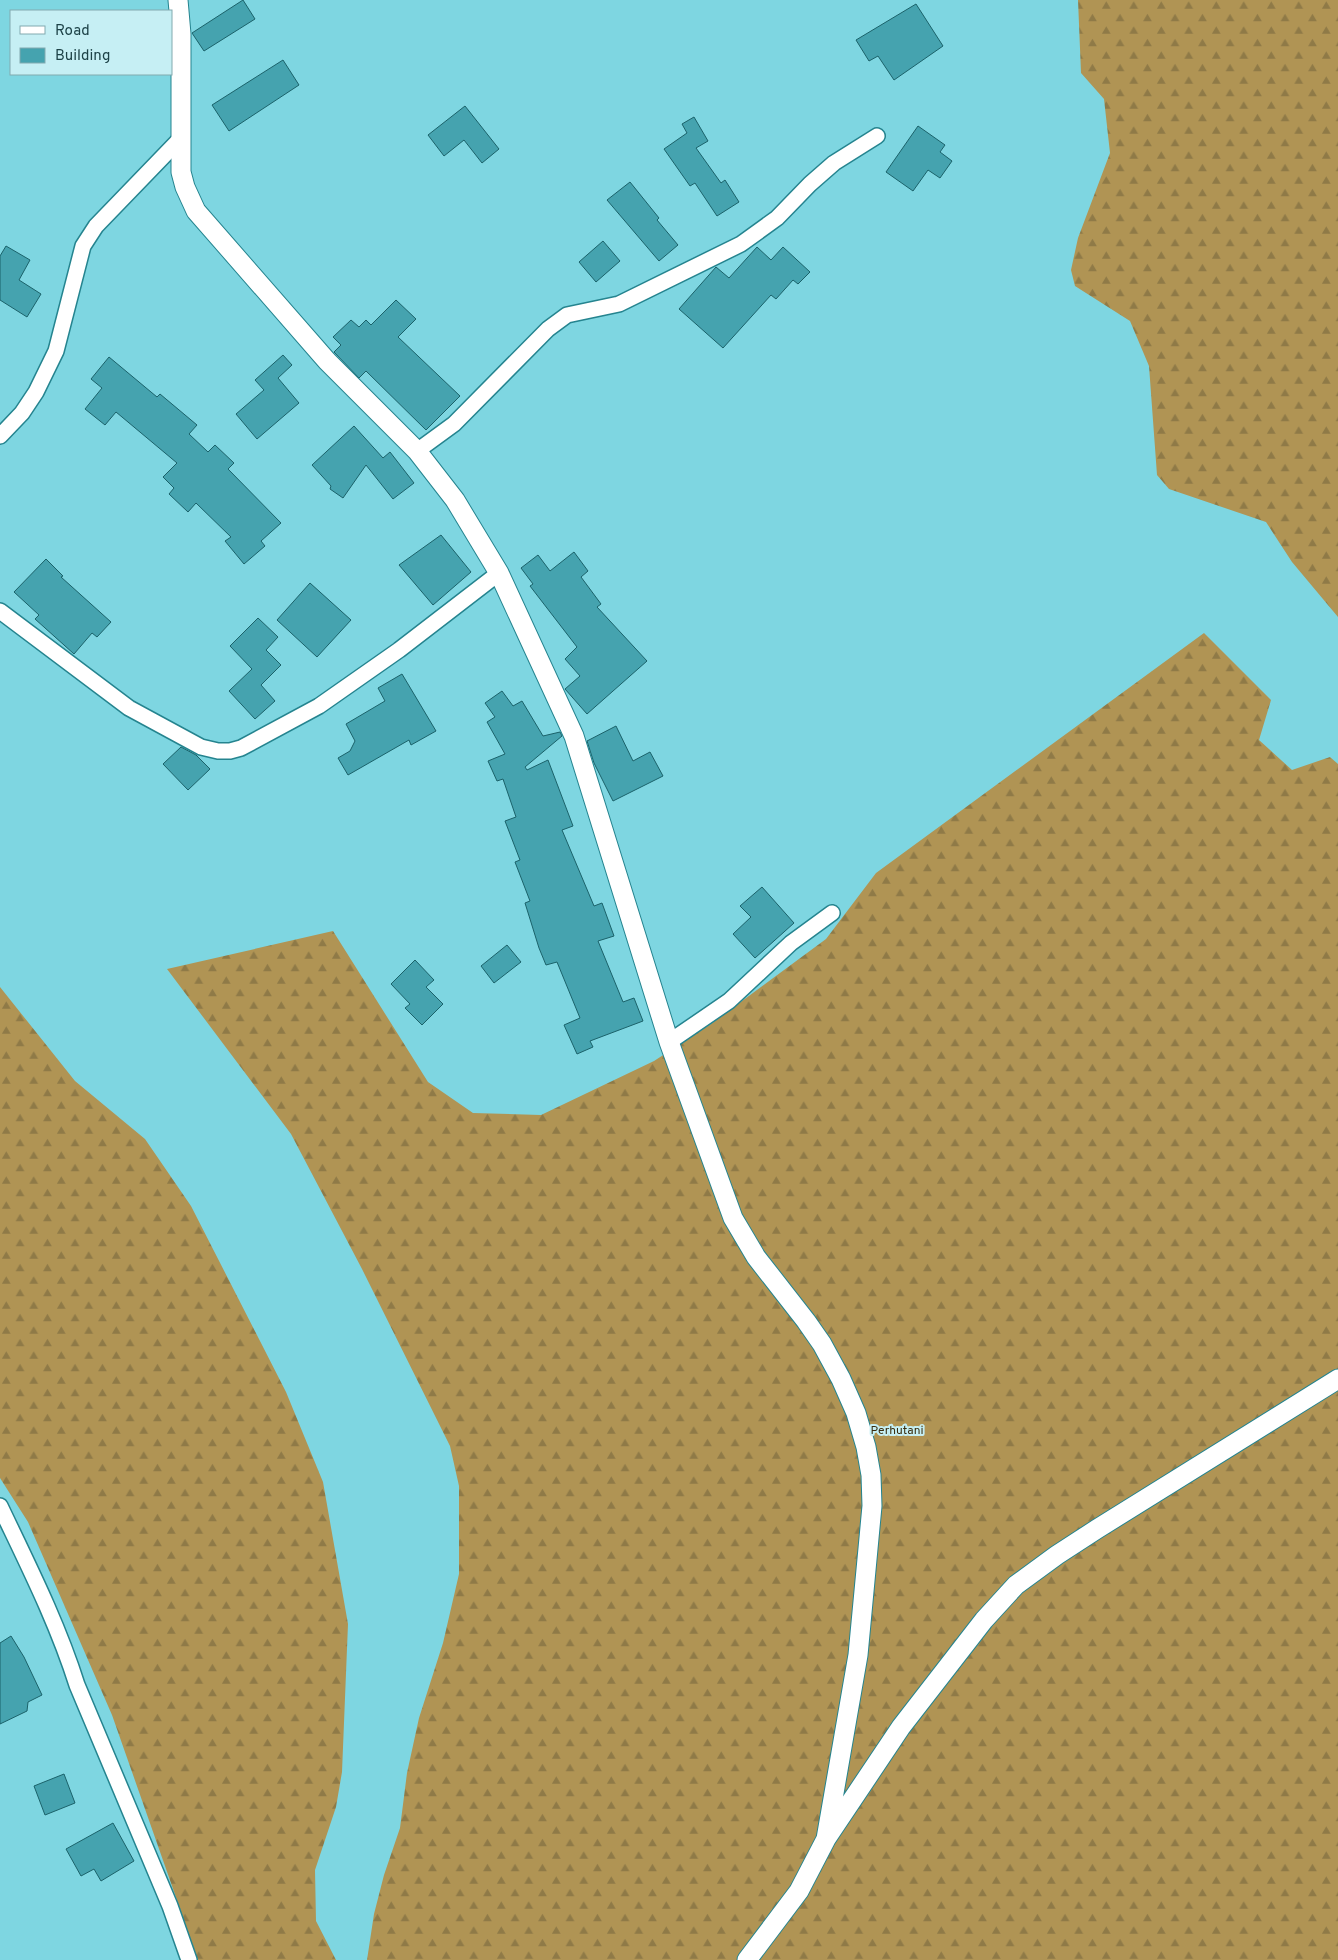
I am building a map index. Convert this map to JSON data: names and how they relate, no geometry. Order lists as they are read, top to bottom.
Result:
{
  "parks": ["Perhutani"],
  "legend": ["Road", "Building"]
}
